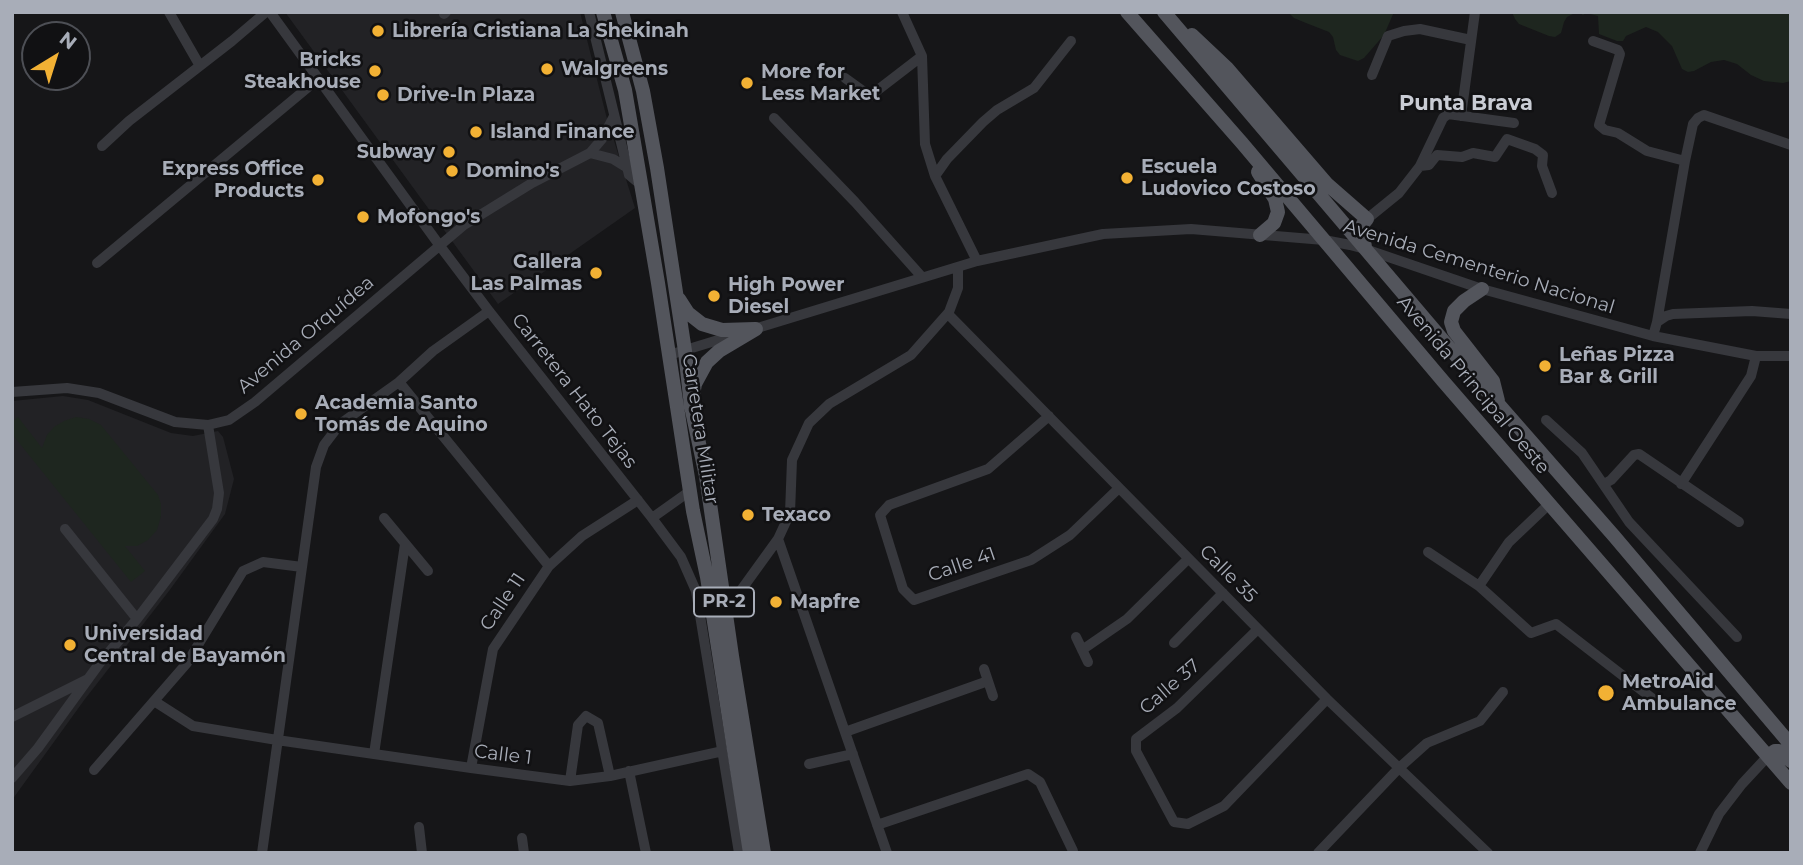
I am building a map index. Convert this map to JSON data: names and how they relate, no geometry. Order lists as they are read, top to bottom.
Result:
{
  "streets": {
    "main road": ["Avenida Principal Oeste", "Carretera Militar", "PR-2"],
    "street": [
      "Avenida Cementerio Nacional",
      "Avenida Orquídea",
      "Carretera Hato Tejas",
      "Calle 41",
      "Calle 35",
      "Calle 11",
      "Calle 37",
      "Calle 1"
    ]
  },
  "crossings": [
    ["Avenida Cementerio Nacional", "Avenida Principal Oeste"],
    ["Avenida Cementerio Nacional", "Carretera Militar"],
    ["Avenida Orquídea", "Carretera Hato Tejas"],
    ["Carretera Hato Tejas", "Calle 11"],
    ["Carretera Hato Tejas", "Calle 1"],
    ["Calle 41", "Calle 35"],
    ["Calle 35", "Calle 37"],
    ["Calle 11", "Calle 1"]
  ],
  "districts": ["Punta Brava"],
  "places": [
    "Librería Cristiana La Shekinah",
    "Walgreens",
    "Bricks Steakhouse",
    "More for Less Market",
    "Drive-In Plaza",
    "Island Finance",
    "Subway",
    "Domino's",
    "Escuela Ludovico Costoso",
    "Express Office Products",
    "Mofongo's",
    "Gallera Las Palmas",
    "High Power Diesel",
    "Leñas Pizza Bar & Grill",
    "Academia Santo Tomás de Aquino",
    "Texaco",
    "Mapfre",
    "Universidad Central de Bayamón",
    "MetroAid Ambulance"
  ],
  "north": "top right"
}
